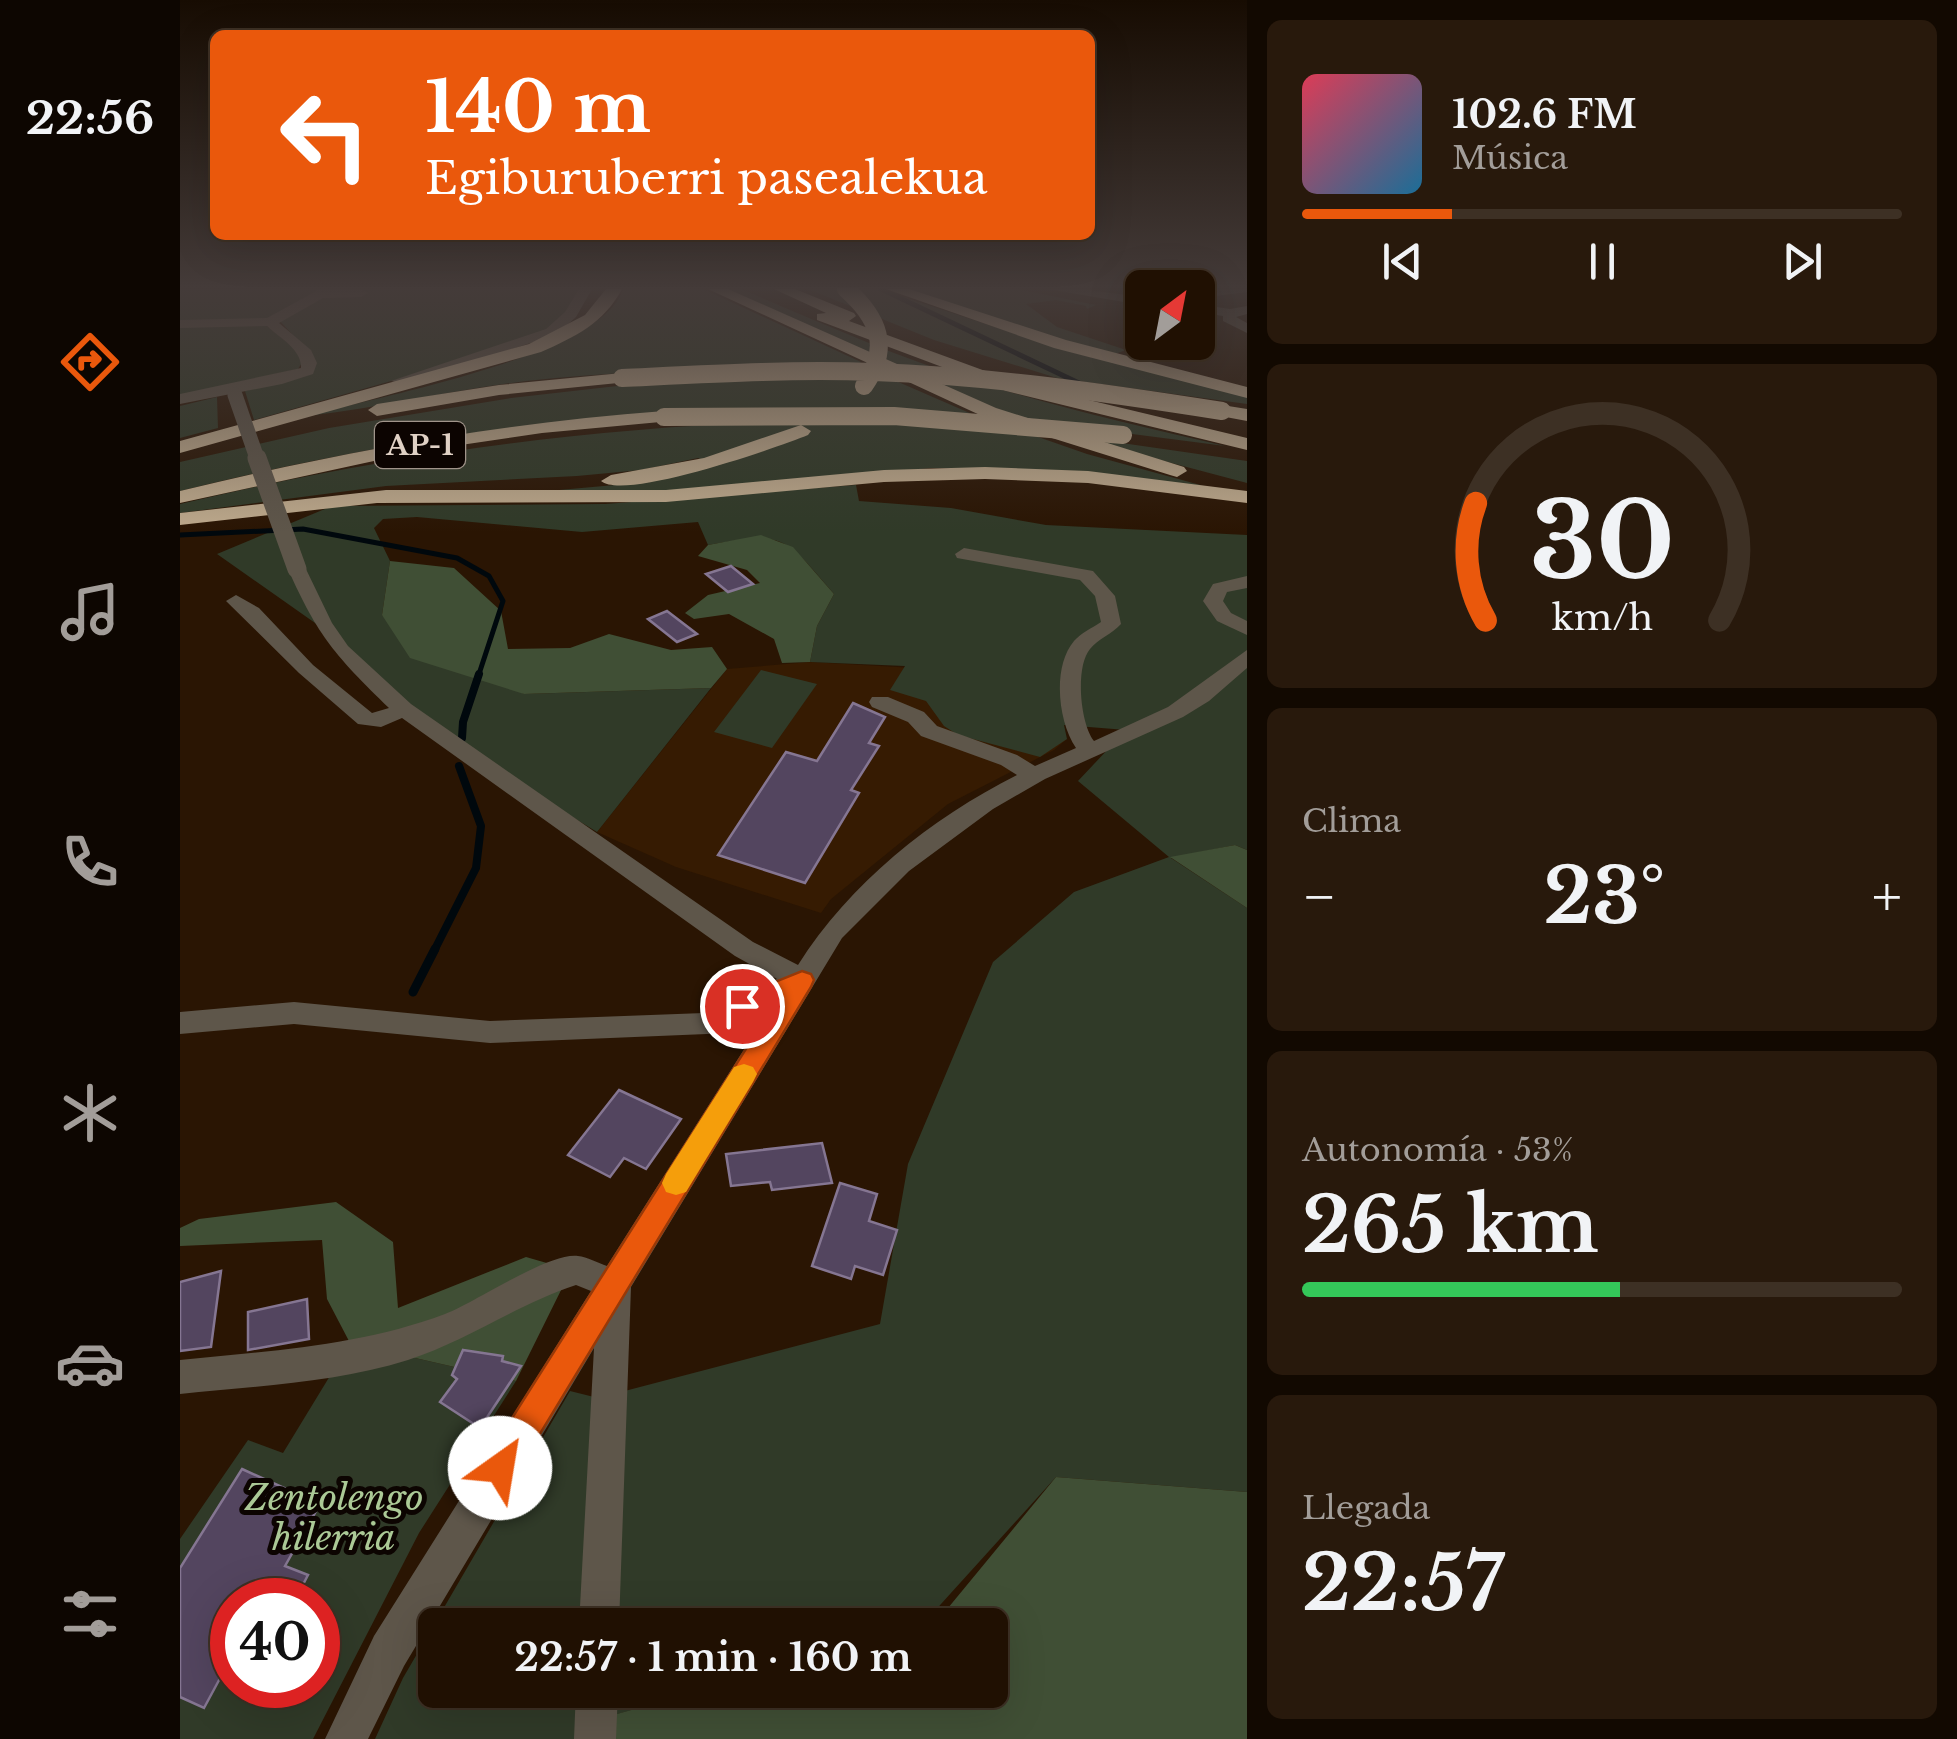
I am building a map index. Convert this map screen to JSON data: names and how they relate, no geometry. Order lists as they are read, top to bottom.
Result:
{
  "streets": {
    "highway": ["AP-1"]
  },
  "parks": ["Zentolengo hilerria"],
  "north": "top right",
  "page": {
    "tabs": "22:56",
    "turn": ["140 m", "Egiburuberri pasealekua"],
    "song": ["102.6 FM", "Música"],
    "tile": [
      "Clima",
      ["Autonomía · 53%", "265 km"],
      ["Llegada", "22:57"]
    ],
    "heat": ["−", "23°", "+"],
    "limit": "40",
    "trip": "22:57 · 1 min · 160 m",
    "gauge": ["30", "km/h"]
  }
}
